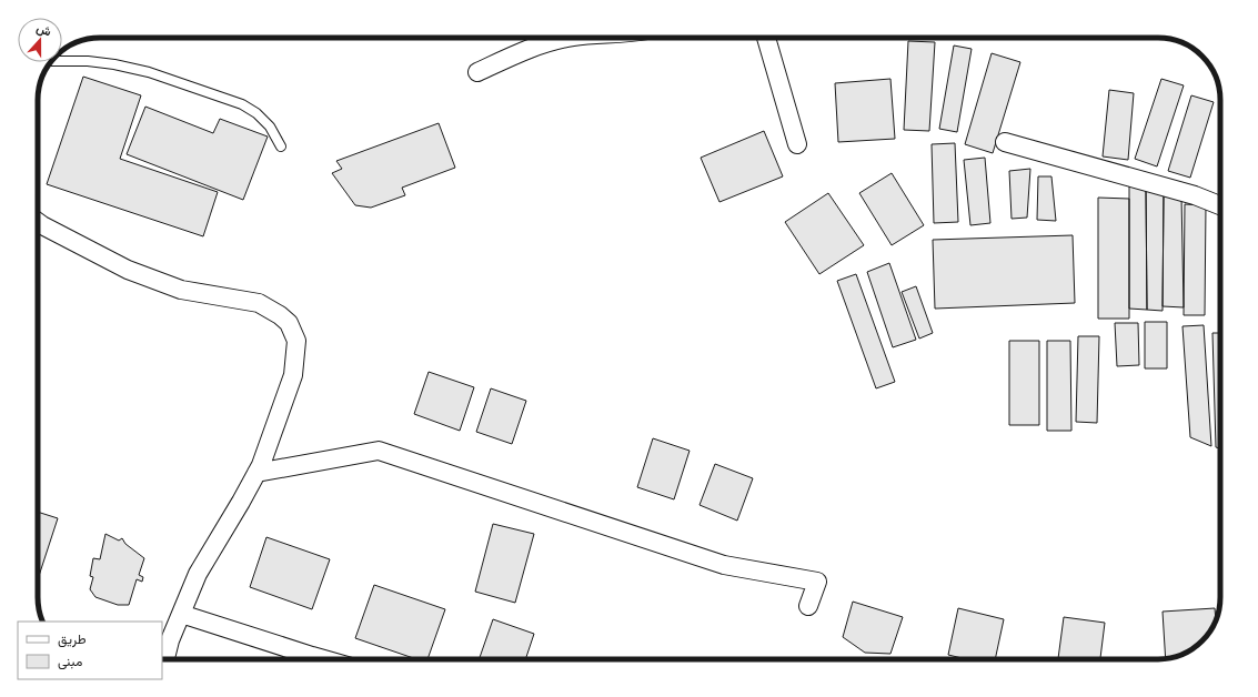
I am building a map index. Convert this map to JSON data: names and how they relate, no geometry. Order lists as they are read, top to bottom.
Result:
{
  "legend": ["طريق", "مبنى"],
  "north": "top"
}
